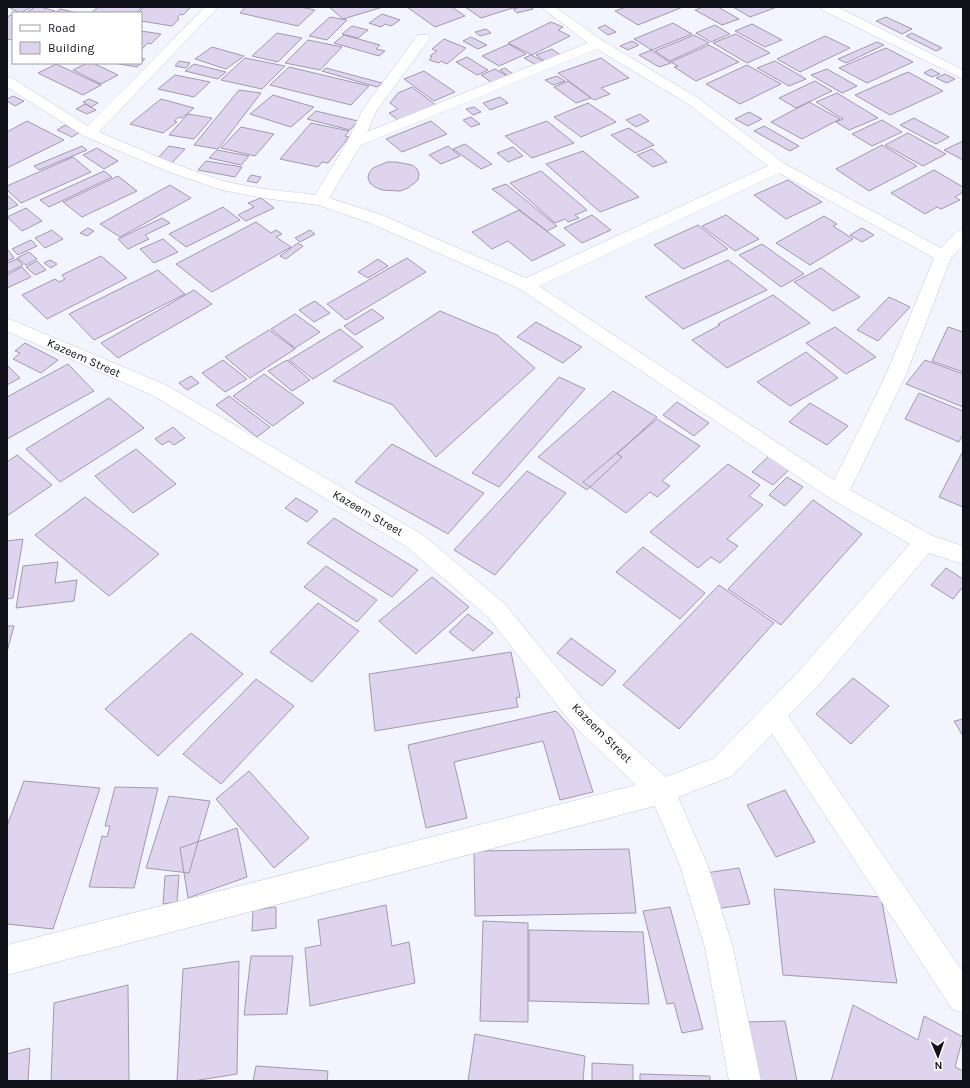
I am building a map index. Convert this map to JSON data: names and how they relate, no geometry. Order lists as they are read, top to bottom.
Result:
{
  "streets": {
    "street": ["Kazeem Street"]
  },
  "legend": ["Road", "Building"],
  "north": "bottom"
}
